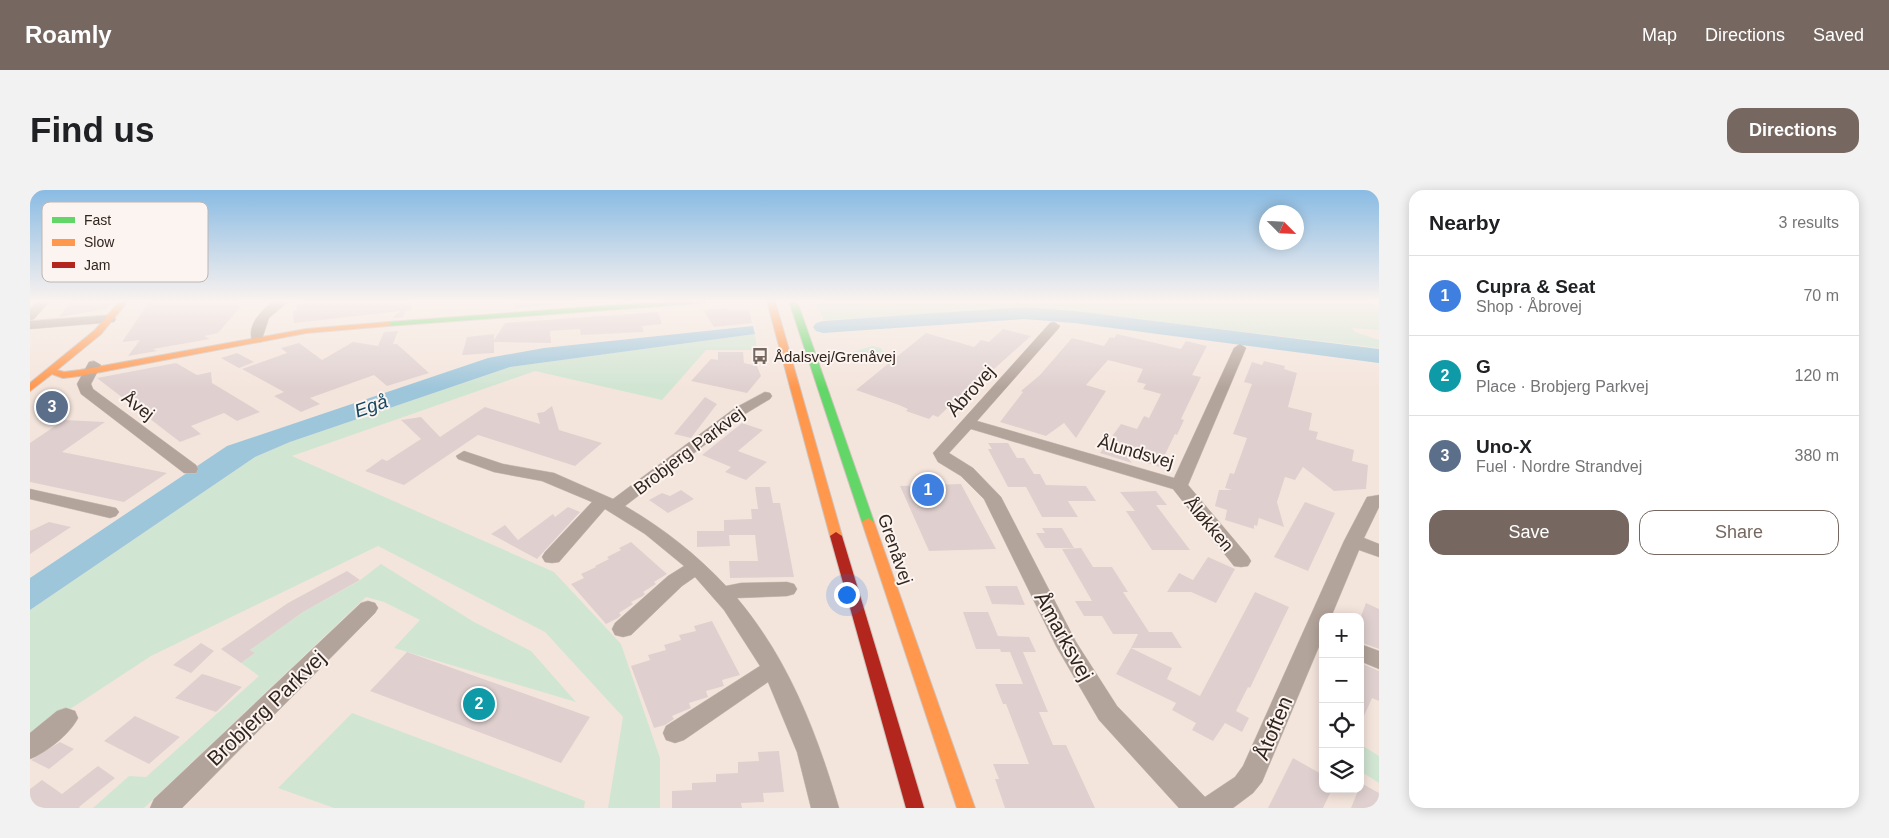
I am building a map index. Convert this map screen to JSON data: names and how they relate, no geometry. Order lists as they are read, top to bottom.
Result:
{
  "streets": {
    "main road": ["Grenåvej"],
    "street": [
      "Åbrovej",
      "Åvej",
      "Brobjerg Parkvej",
      "Ålundsvej",
      "Åløkken",
      "Åmarksvej",
      "Åtoften"
    ]
  },
  "crossings": [
    ["Åbrovej", "Ålundsvej"],
    ["Åbrovej", "Åmarksvej"],
    ["Ålundsvej", "Åløkken"]
  ],
  "water": ["Egå"],
  "places": {
    "bus stop": ["Ådalsvej/Grenåvej"]
  },
  "legend": ["Fast", "Slow", "Jam"],
  "north": "bottom right",
  "page": {
    "header": "Roamly",
    "nav": ["Map", "Directions", "Saved"],
    "buttons": [
      "Directions",
      ["Save", "Share"]
    ],
    "title": "Find us",
    "heading": ["Nearby", "3 results"],
    "list": [
      {
        "mark": "1",
        "name": "Cupra & Seat",
        "note": "Shop · Åbrovej",
        "value": "70 m"
      },
      {
        "mark": "2",
        "name": "G",
        "note": "Place · Brobjerg Parkvej",
        "value": "120 m"
      },
      {
        "mark": "3",
        "name": "Uno-X",
        "note": "Fuel · Nordre Strandvej",
        "value": "380 m"
      }
    ],
    "pins": ["3", "1", "2"],
    "map_buttons": ["+", "−"]
  }
}
